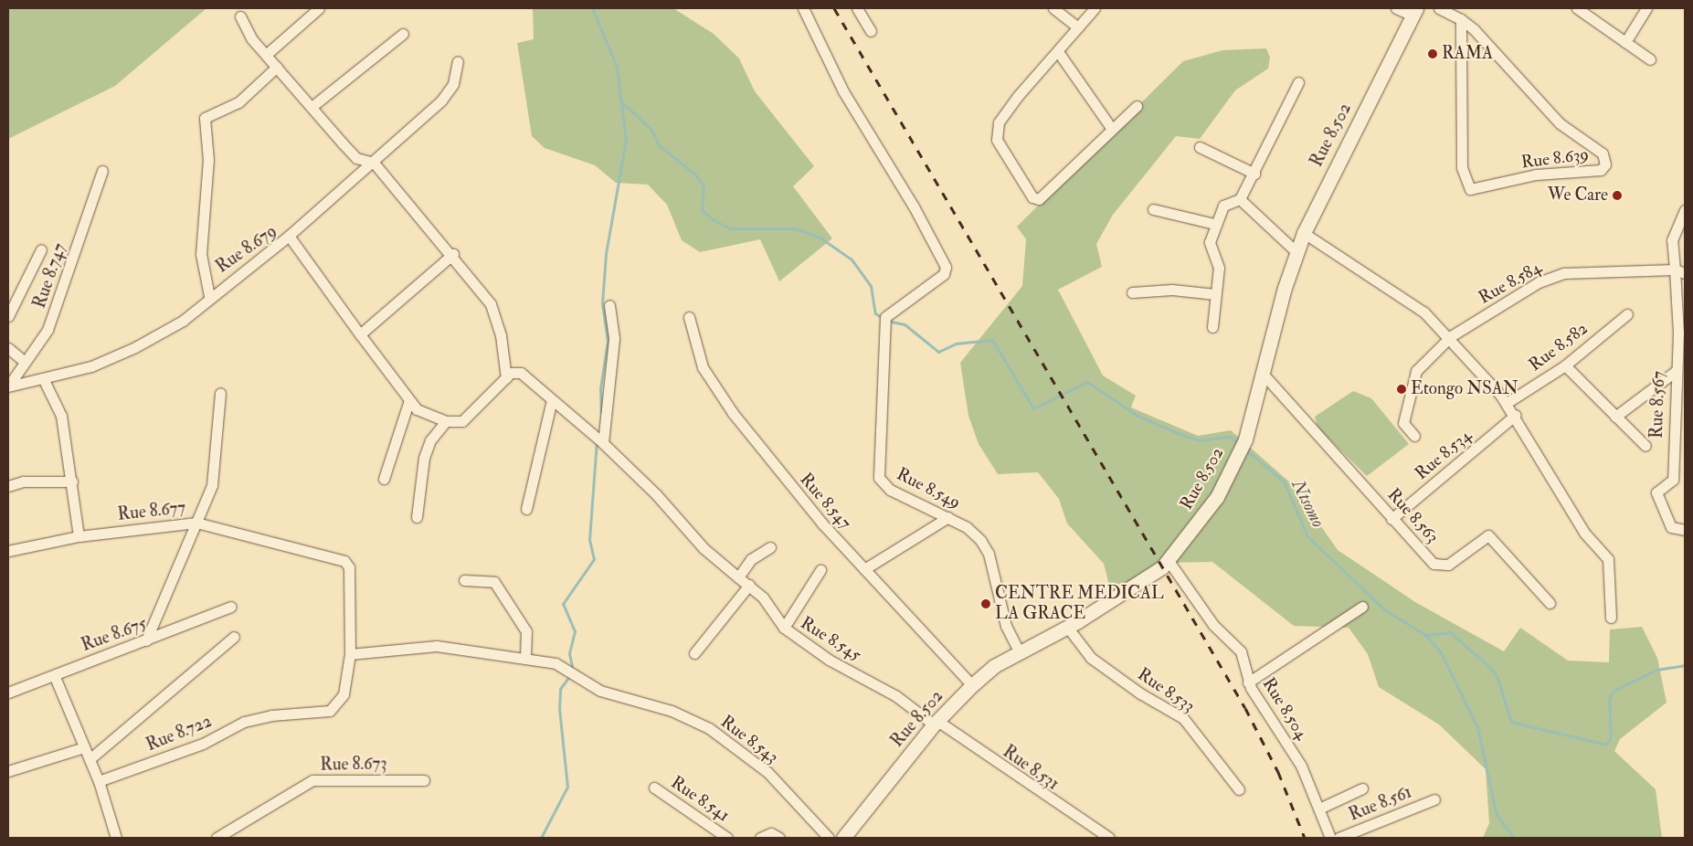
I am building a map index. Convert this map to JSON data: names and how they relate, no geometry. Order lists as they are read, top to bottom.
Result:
{
  "streets": {
    "main road": ["Rue 8.502"],
    "street": [
      "Rue 8.639",
      "Rue 8.679",
      "Rue 8.747",
      "Rue 8.584",
      "Rue 8.582",
      "Rue 8.567",
      "Rue 8.534",
      "Rue 8.549",
      "Rue 8.547",
      "Rue 8.677",
      "Rue 8.563",
      "Rue 8.675",
      "Rue 8.545",
      "Rue 8.533",
      "Rue 8.504",
      "Rue 8.722",
      "Rue 8.543",
      "Rue 8.673",
      "Rue 8.531",
      "Rue 8.541",
      "Rue 8.561"
    ]
  },
  "crossings": [
    ["Rue 8.502", "Rue 8.549"],
    ["Rue 8.502", "Rue 8.547"],
    ["Rue 8.502", "Rue 8.563"],
    ["Rue 8.502", "Rue 8.545"],
    ["Rue 8.502", "Rue 8.533"],
    ["Rue 8.502", "Rue 8.504"],
    ["Rue 8.502", "Rue 8.531"],
    ["Rue 8.679", "Rue 8.747"],
    ["Rue 8.584", "Rue 8.567"],
    ["Rue 8.534", "Rue 8.563"],
    ["Rue 8.677", "Rue 8.722"],
    ["Rue 8.677", "Rue 8.543"],
    ["Rue 8.545", "Rue 8.531"],
    ["Rue 8.722", "Rue 8.543"]
  ],
  "water": ["Ntsomo"],
  "places": [
    "RAMA",
    "We Care",
    "Etongo NSAN",
    "CENTRE MEDICAL LA GRACE"
  ]
}
